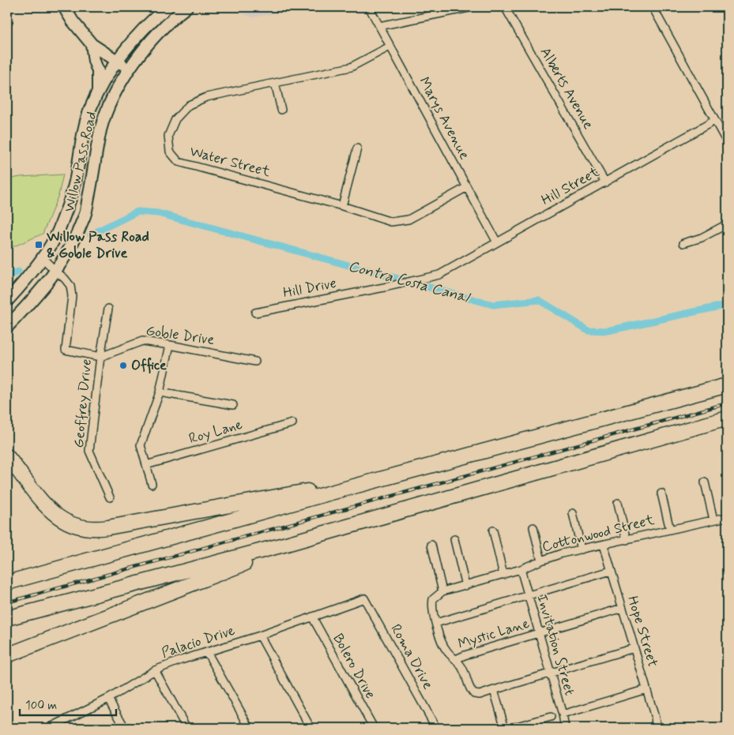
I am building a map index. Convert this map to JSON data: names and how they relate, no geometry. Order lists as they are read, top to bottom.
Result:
{
  "streets": {
    "main road": ["Willow Pass Road"],
    "street": [
      "Alberts Avenue",
      "Marys Avenue",
      "Water Street",
      "Hill Street",
      "Hill Drive",
      "Goble Drive",
      "Geoffrey Drive",
      "Roy Lane",
      "Cottonwood Street",
      "Hope Street",
      "Mystic Lane",
      "Palacio Drive",
      "Invitation Street",
      "Roma Drive",
      "Bolero Drive"
    ]
  },
  "crossings": [
    ["Alberts Avenue", "Hill Street"],
    ["Marys Avenue", "Water Street"],
    ["Marys Avenue", "Hill Street"],
    ["Hill Street", "Hill Drive"],
    ["Goble Drive", "Geoffrey Drive"],
    ["Cottonwood Street", "Hope Street"],
    ["Cottonwood Street", "Invitation Street"],
    ["Hope Street", "Mystic Lane"],
    ["Mystic Lane", "Invitation Street"],
    ["Palacio Drive", "Roma Drive"],
    ["Palacio Drive", "Bolero Drive"]
  ],
  "water": ["Contra Costa Canal"],
  "places": {
    "transit": ["Willow Pass Road & Goble Drive"],
    "other": ["Office"]
  },
  "scale_bar": "100 m"
}
